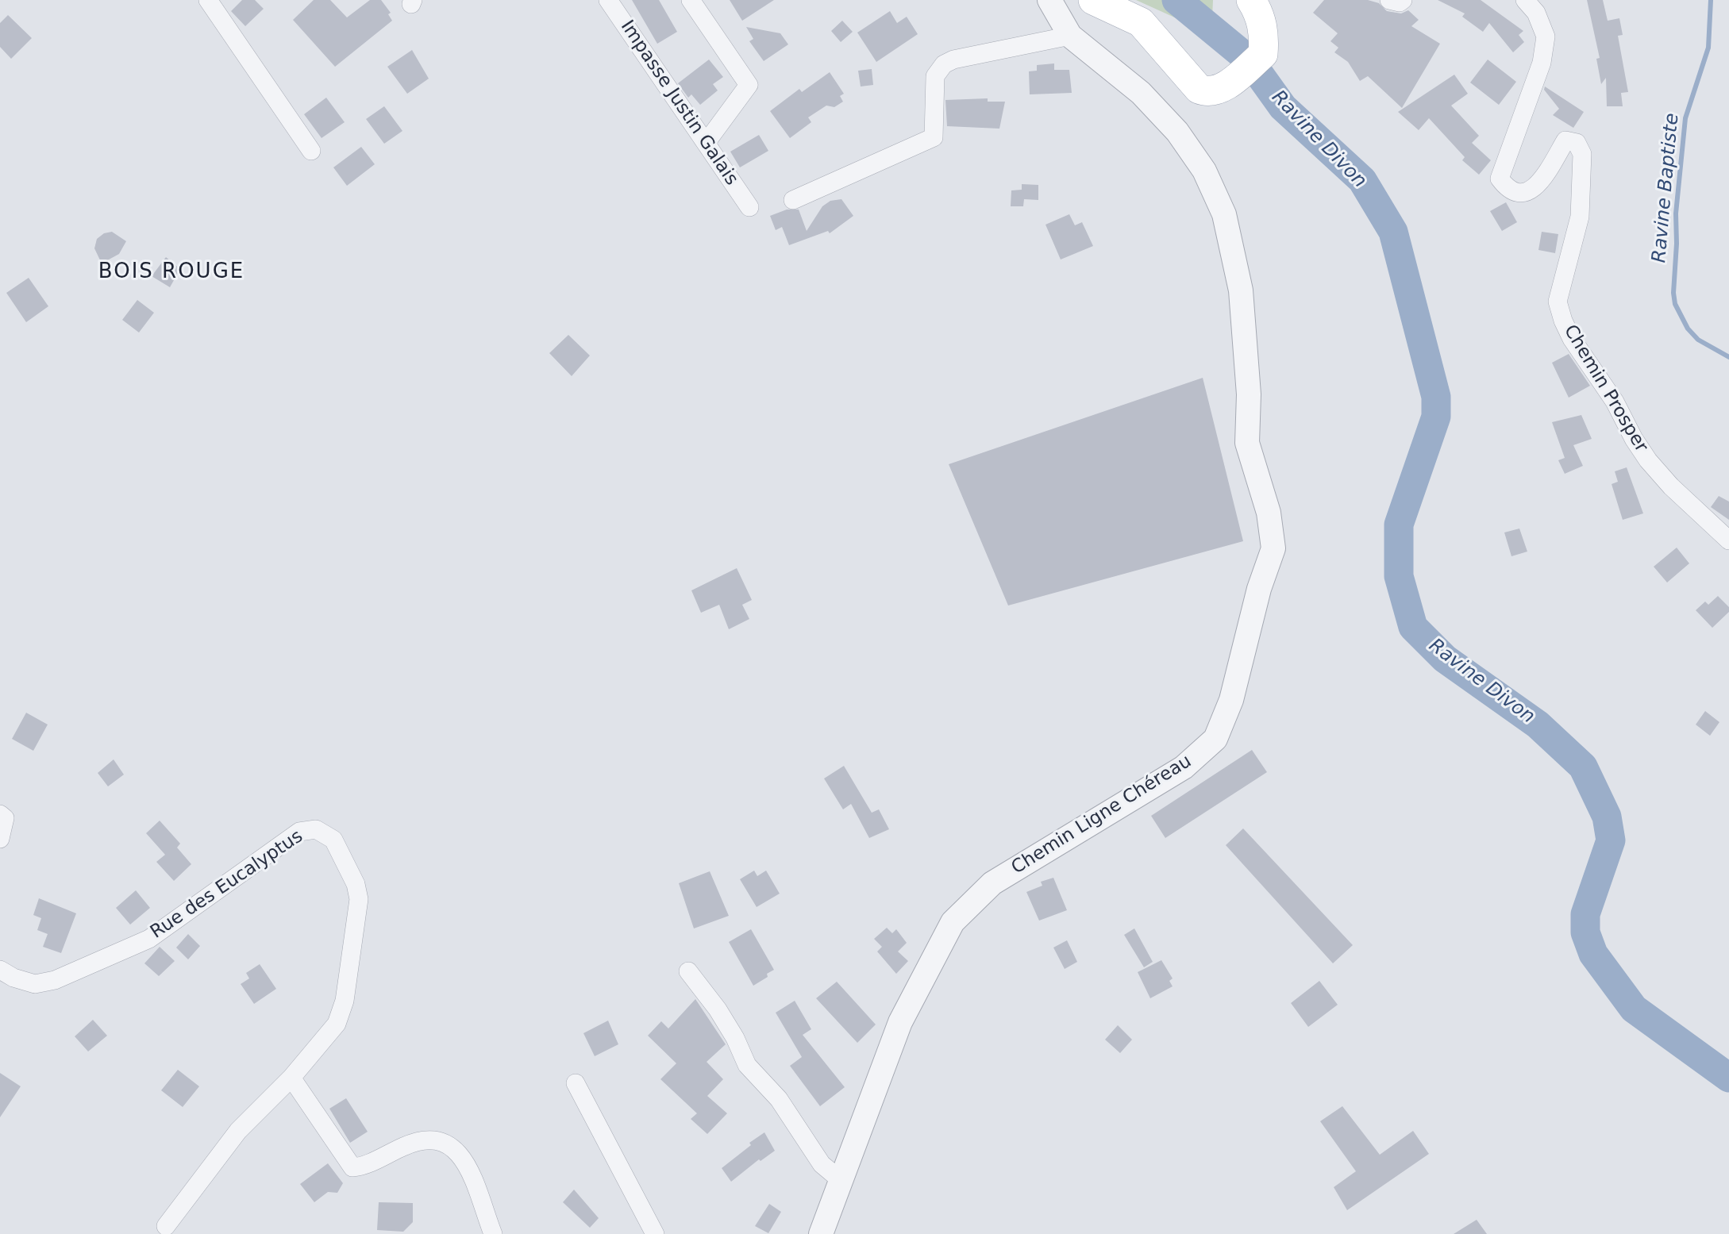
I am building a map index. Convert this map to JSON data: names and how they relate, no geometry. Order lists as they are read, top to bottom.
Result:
{
  "streets": {
    "street": [
      "Impasse Justin Galais",
      "Chemin Prosper",
      "Chemin Ligne Chéreau",
      "Rue des Eucalyptus"
    ]
  },
  "districts": ["BOIS ROUGE"],
  "water": ["Ravine Divon", "Ravine Baptiste"]
}
